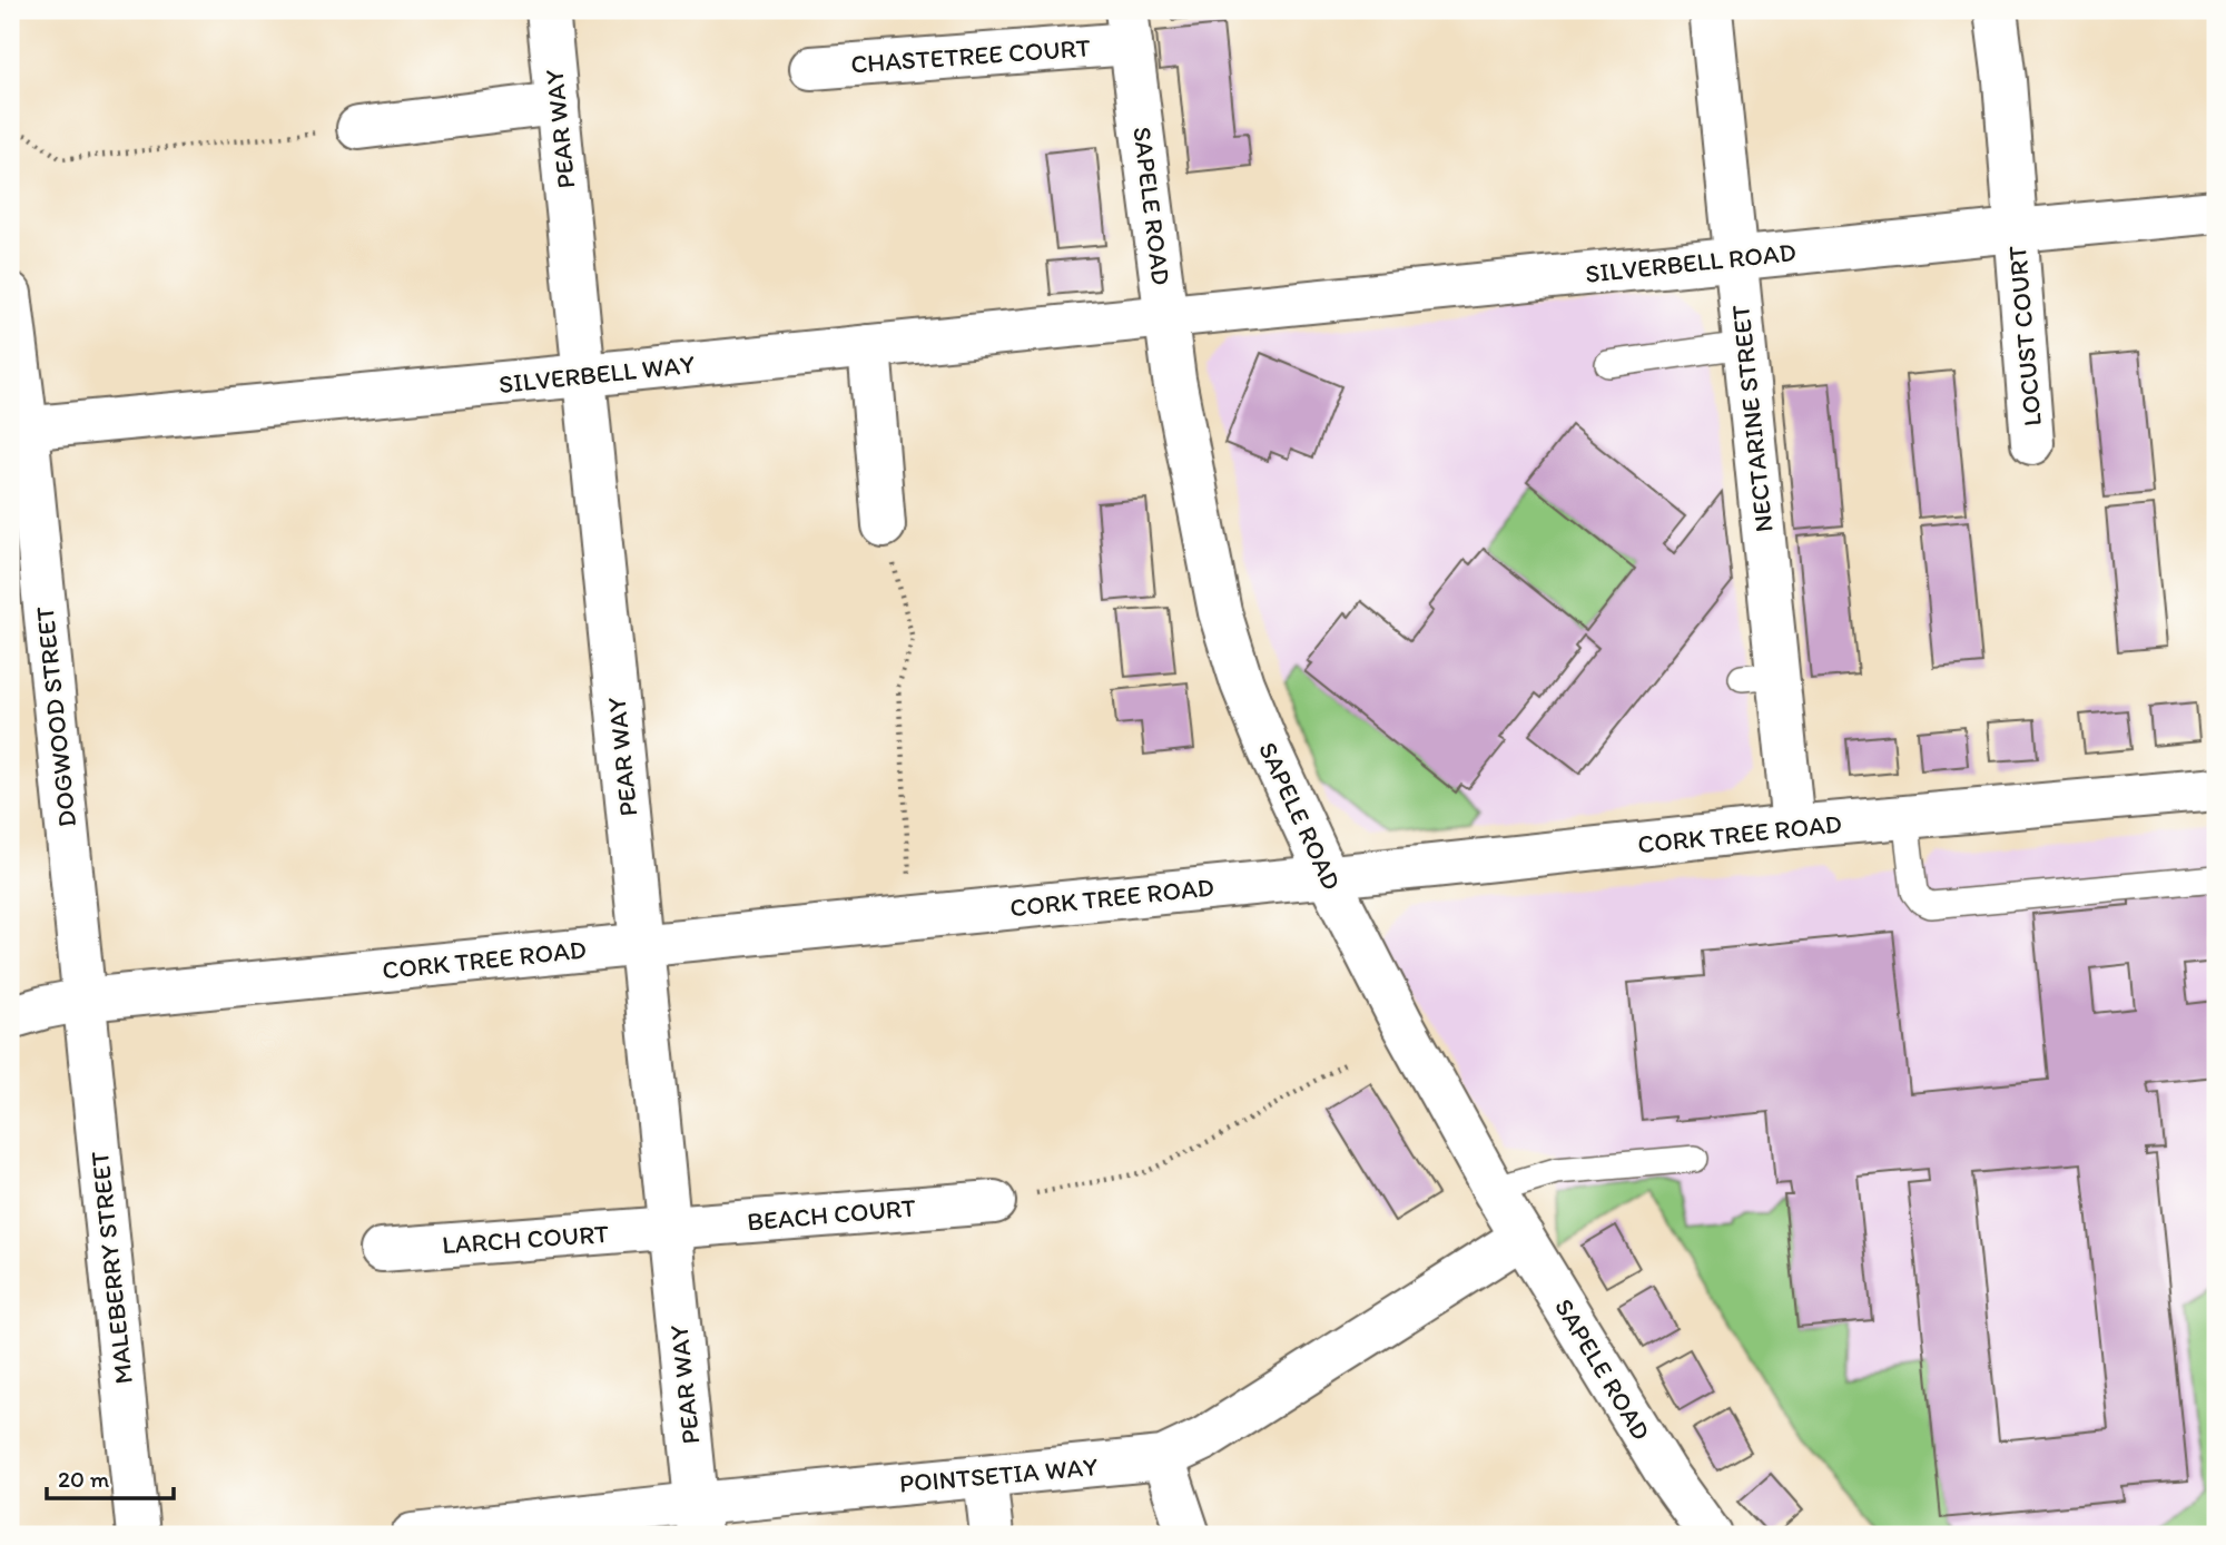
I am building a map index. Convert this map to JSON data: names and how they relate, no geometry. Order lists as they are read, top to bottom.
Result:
{
  "streets": {
    "street": [
      "CHASTETREE COURT",
      "PEAR WAY",
      "SAPELE ROAD",
      "SILVERBELL ROAD",
      "LOCUST COURT",
      "SILVERBELL WAY",
      "NECTARINE STREET",
      "DOGWOOD STREET",
      "CORK TREE ROAD",
      "BEACH COURT",
      "LARCH COURT",
      "MALEBERRY STREET",
      "POINTSETIA WAY"
    ]
  },
  "crossings": [
    ["CHASTETREE COURT", "SAPELE ROAD"],
    ["PEAR WAY", "SILVERBELL WAY"],
    ["PEAR WAY", "CORK TREE ROAD"],
    ["PEAR WAY", "BEACH COURT"],
    ["PEAR WAY", "LARCH COURT"],
    ["PEAR WAY", "POINTSETIA WAY"],
    ["SAPELE ROAD", "SILVERBELL ROAD"],
    ["SAPELE ROAD", "SILVERBELL WAY"],
    ["SAPELE ROAD", "CORK TREE ROAD"],
    ["SAPELE ROAD", "POINTSETIA WAY"],
    ["SILVERBELL ROAD", "LOCUST COURT"],
    ["SILVERBELL ROAD", "SILVERBELL WAY"],
    ["SILVERBELL ROAD", "NECTARINE STREET"],
    ["SILVERBELL WAY", "DOGWOOD STREET"],
    ["NECTARINE STREET", "CORK TREE ROAD"],
    ["DOGWOOD STREET", "CORK TREE ROAD"],
    ["DOGWOOD STREET", "MALEBERRY STREET"],
    ["CORK TREE ROAD", "MALEBERRY STREET"],
    ["BEACH COURT", "LARCH COURT"]
  ],
  "scale_bar": "20 m"
}
